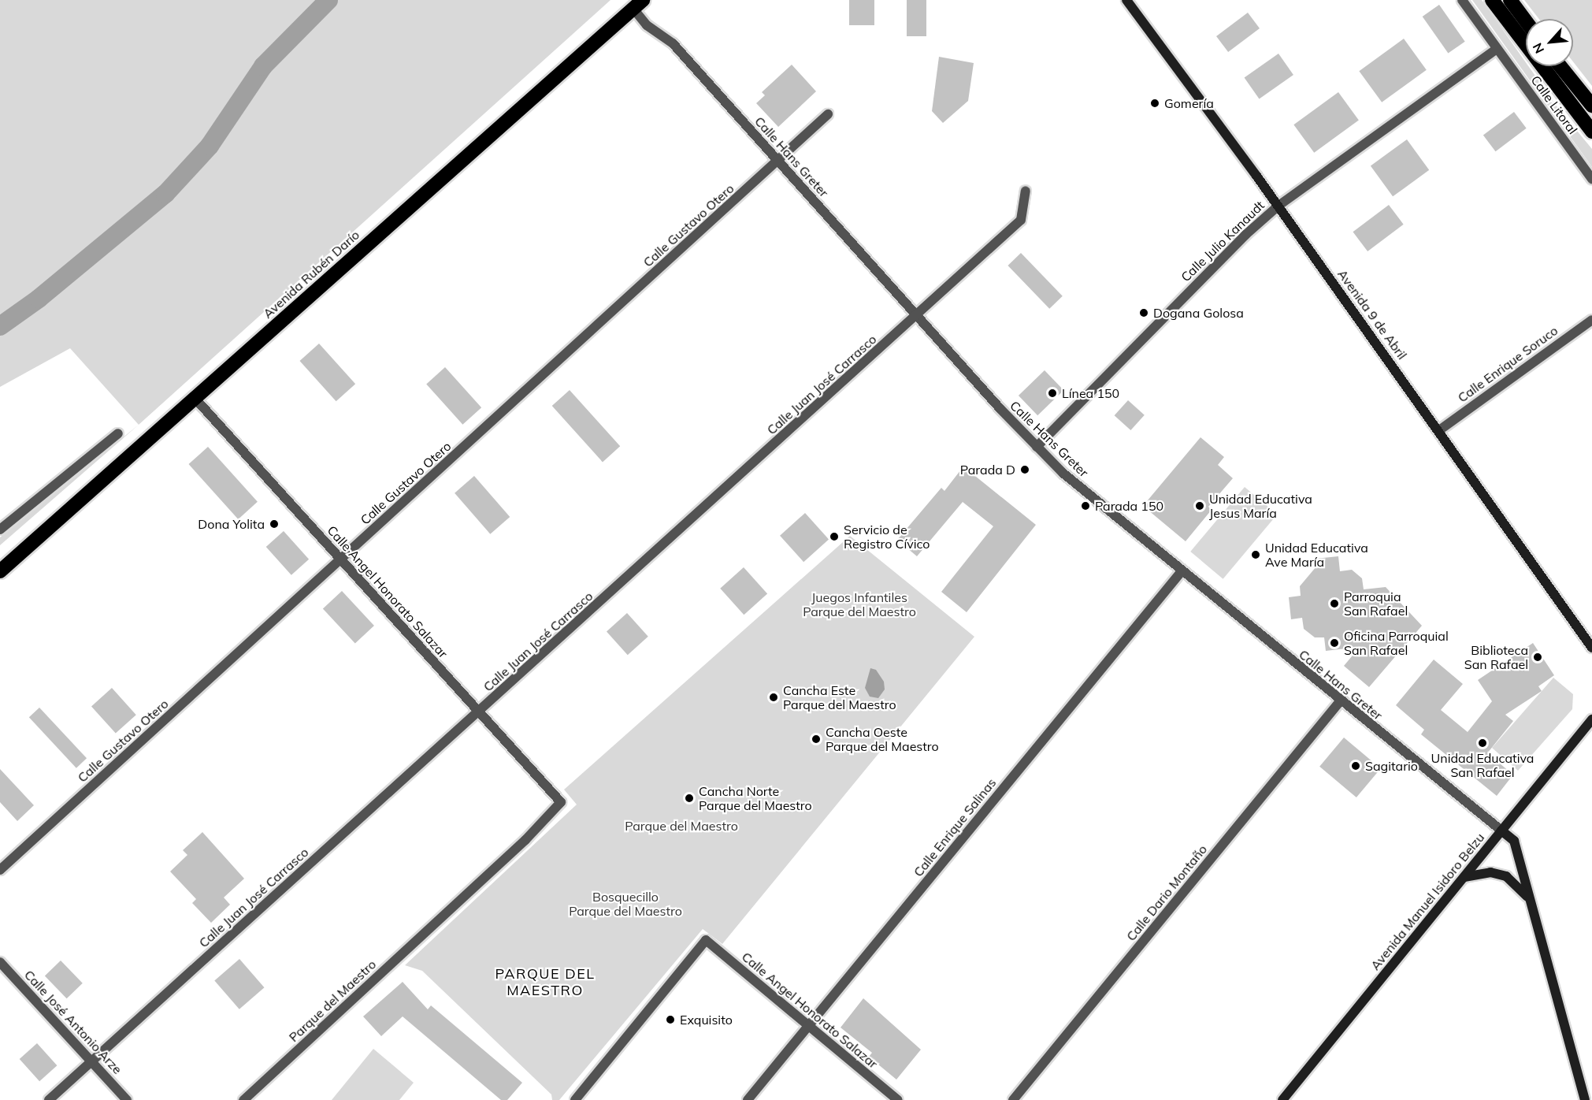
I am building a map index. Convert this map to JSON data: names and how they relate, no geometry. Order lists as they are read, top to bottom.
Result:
{
  "streets": {
    "highway": ["Avenida Rubén Darío"],
    "main road": ["Avenida 9 de Abril", "Avenida Manuel Isidoro Belzu"],
    "street": [
      "Calle Litoral",
      "Calle Hans Greter",
      "Calle Gustavo Otero",
      "Calle Julio Kanaudt",
      "Calle Enrique Soruco",
      "Calle Juan José Carrasco",
      "Calle Angel Honorato Salazar",
      "Calle Enrique Salinas",
      "Calle Dario Montaño",
      "Parque del Maestro",
      "Calle José Antonio Arze"
    ]
  },
  "crossings": [
    ["Calle Litoral", "Calle Julio Kanaudt"],
    ["Calle Hans Greter", "Calle Gustavo Otero"],
    ["Calle Hans Greter", "Calle Julio Kanaudt"],
    ["Calle Hans Greter", "Avenida Rubén Darío"],
    ["Calle Hans Greter", "Calle Juan José Carrasco"],
    ["Calle Hans Greter", "Calle Enrique Salinas"],
    ["Calle Hans Greter", "Calle Dario Montaño"],
    ["Calle Hans Greter", "Avenida Manuel Isidoro Belzu"],
    ["Calle Gustavo Otero", "Calle Angel Honorato Salazar"],
    ["Calle Julio Kanaudt", "Avenida 9 de Abril"],
    ["Avenida Rubén Darío", "Calle Angel Honorato Salazar"],
    ["Avenida 9 de Abril", "Calle Enrique Soruco"],
    ["Calle Juan José Carrasco", "Calle Angel Honorato Salazar"],
    ["Calle Juan José Carrasco", "Calle José Antonio Arze"],
    ["Calle Angel Honorato Salazar", "Calle Enrique Salinas"],
    ["Calle Angel Honorato Salazar", "Parque del Maestro"]
  ],
  "districts": ["PARQUE DEL MAESTRO"],
  "parks": ["Juegos Infantiles Parque del Maestro", "Parque del Maestro", "Bosquecillo Parque del Maestro"],
  "places": [
    "Gomería",
    "Dogana Golosa",
    "Línea 150",
    "Parada D",
    "Parada 150",
    "Unidad Educativa Jesus María",
    "Dona Yolita",
    "Servicio de Registro Cívico",
    "Unidad Educativa Ave María",
    "Parroquia San Rafael",
    "Oficina Parroquial San Rafael",
    "Biblioteca San Rafael",
    "Cancha Este Parque del Maestro",
    "Cancha Oeste Parque del Maestro",
    "Unidad Educativa San Rafael",
    "Sagitario",
    "Cancha Norte Parque del Maestro",
    "Exquisito"
  ],
  "north": "bottom left"
}
